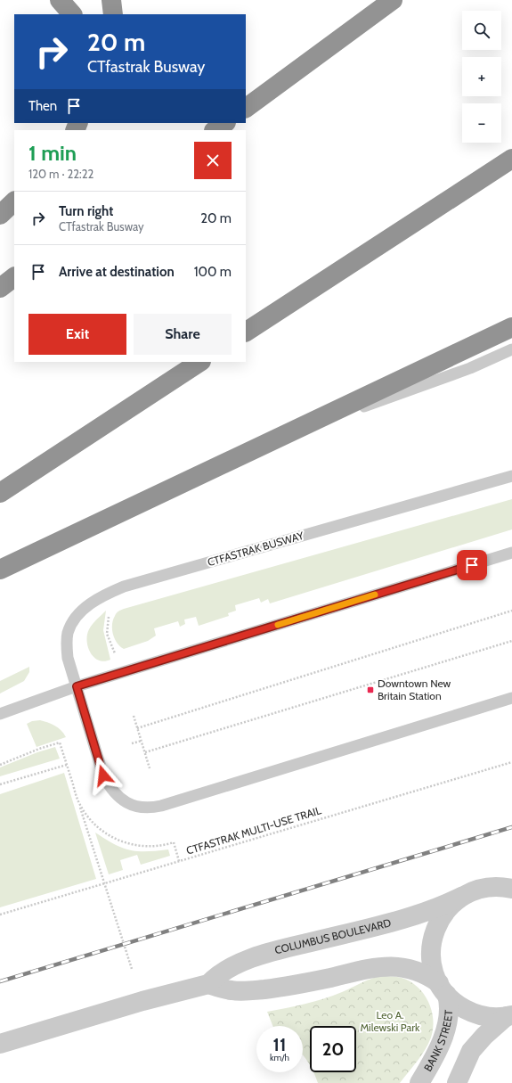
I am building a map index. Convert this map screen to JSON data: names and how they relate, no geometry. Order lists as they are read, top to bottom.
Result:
{
  "streets": {
    "street": ["COLUMBUS BOULEVARD", "BANK STREET"],
    "lane": ["CTFASTRAK BUSWAY"],
    "path": ["CTFASTRAK MULTI-USE TRAIL"]
  },
  "crossings": [
    ["COLUMBUS BOULEVARD", "BANK STREET"]
  ],
  "parks": ["Leo A. Milewski Park"],
  "places": {
    "transit": ["Downtown New Britain Station"]
  },
  "page": {
    "map_buttons": ["+", "−"],
    "turn": ["20 m", "CTfastrak Busway"],
    "then": "Then",
    "heading": ["1 min", "120 m · 22:22"],
    "list": [
      {
        "name": "Turn right",
        "note": "CTfastrak Busway",
        "value": "20 m"
      },
      {
        "name": "Arrive at destination",
        "value": "100 m"
      }
    ],
    "buttons": ["Exit", "Share"],
    "speed": "11 km/h",
    "limit": "20"
  }
}
